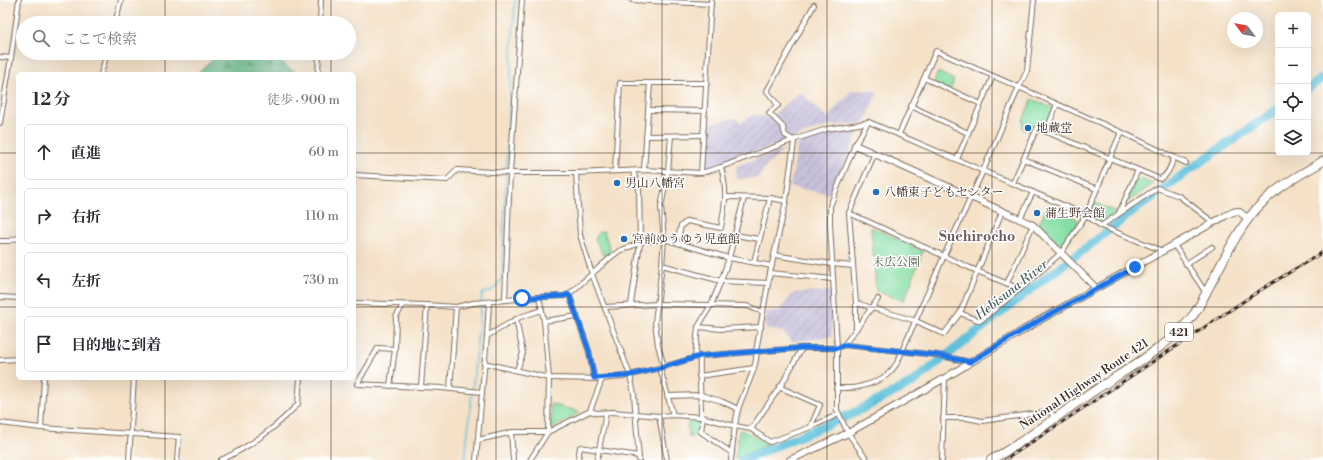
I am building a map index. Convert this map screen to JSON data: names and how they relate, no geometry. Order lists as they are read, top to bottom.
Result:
{
  "streets": {
    "highway": ["421", "National Highway Route 421"]
  },
  "districts": ["Suehirocho"],
  "water": ["Hebisuna River"],
  "parks": ["末広公園"],
  "places": [
    "地蔵堂",
    "男山八幡宮",
    "八幡東子どもセンター",
    "蒲生野会館",
    "宮前ゆうゆう児童館"
  ],
  "north": "top left",
  "page": {
    "map_buttons": ["+", "−"],
    "search": "ここで検索",
    "heading": ["12 分", "徒歩 · 900 m"],
    "list": [
      ["直進", "60 m"],
      ["右折", "110 m"],
      ["左折", "730 m"],
      "目的地に到着"
    ]
  }
}
